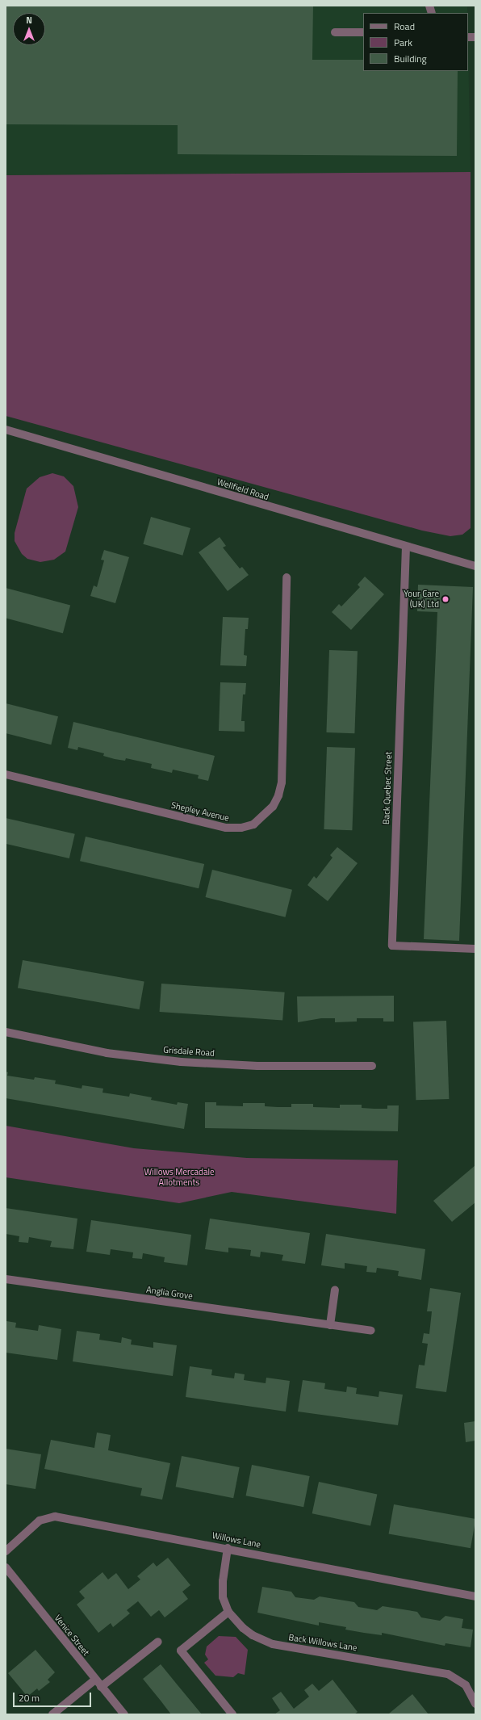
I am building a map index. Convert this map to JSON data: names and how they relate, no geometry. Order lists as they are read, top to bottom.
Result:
{
  "streets": {
    "street": [
      "Wellfield Road",
      "Back Quebec Street",
      "Shepley Avenue",
      "Grisdale Road",
      "Anglia Grove",
      "Willows Lane",
      "Venice Street",
      "Back Willows Lane"
    ]
  },
  "crossings": [
    ["Wellfield Road", "Back Quebec Street"],
    ["Willows Lane", "Back Willows Lane"]
  ],
  "parks": ["Willows Mercadale Allotments"],
  "places": ["Your Care (UK) Ltd"],
  "legend": ["Road", "Park", "Building"],
  "scale_bar": "20 m",
  "north": "top"
}
